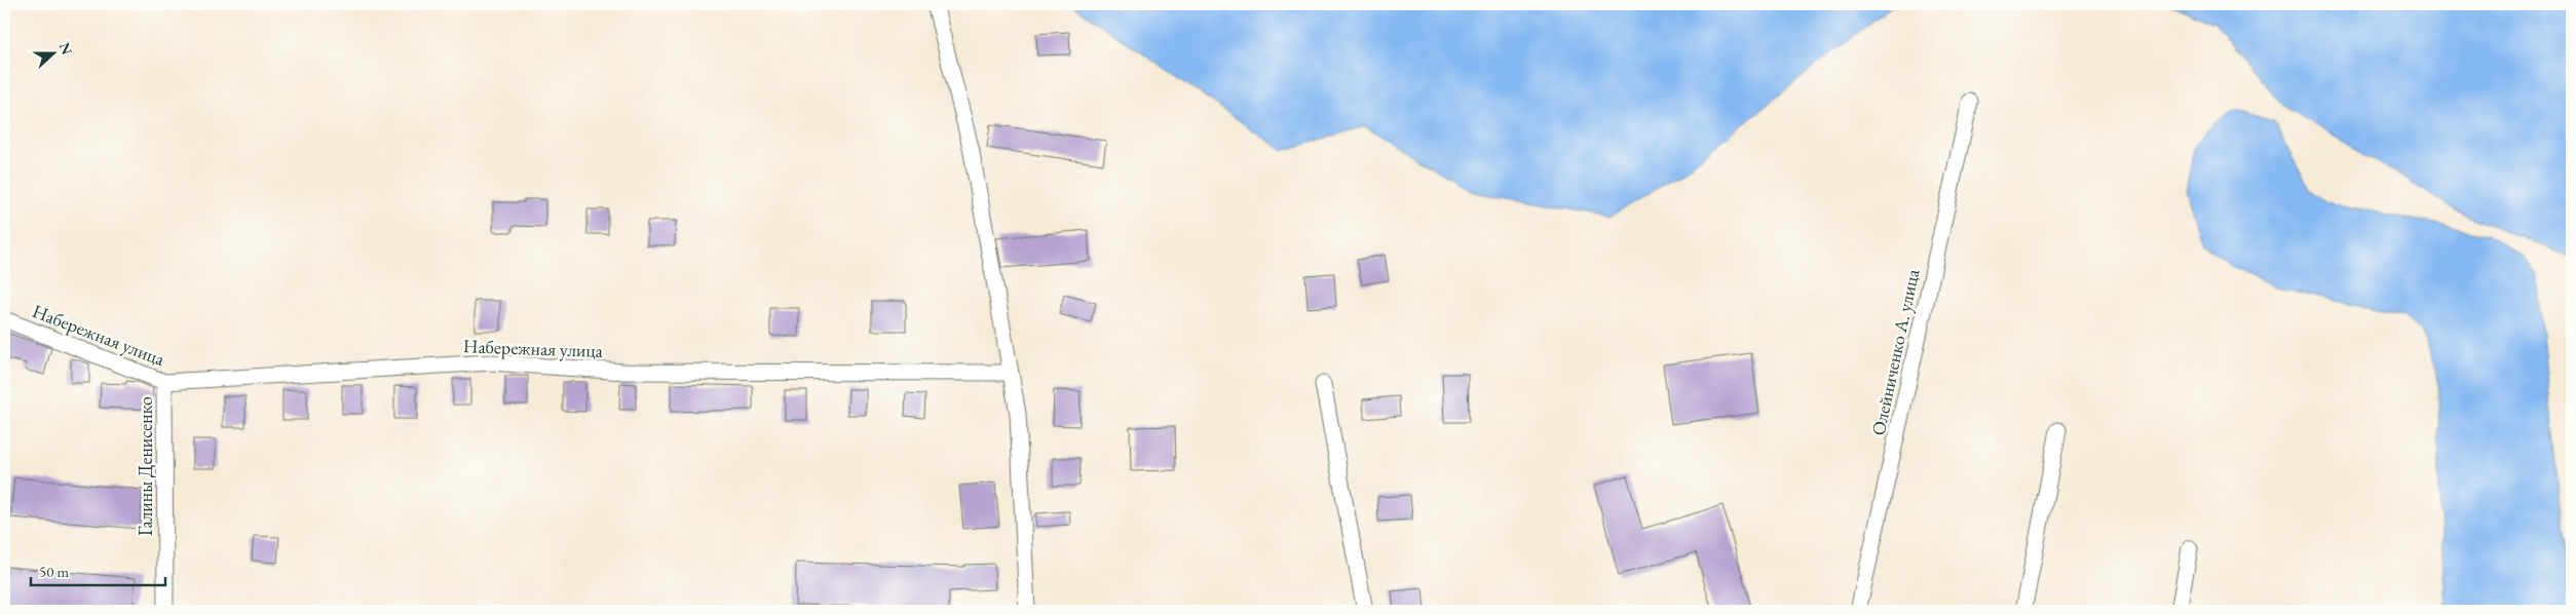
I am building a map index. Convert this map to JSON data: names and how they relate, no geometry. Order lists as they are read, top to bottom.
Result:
{
  "streets": {
    "street": ["Набережная улица", "Олейниченко А. улица", "Галины Денисенко"]
  },
  "crossings": [
    ["Набережная улица", "Галины Денисенко"]
  ],
  "scale_bar": "50 m",
  "north": "right"
}
